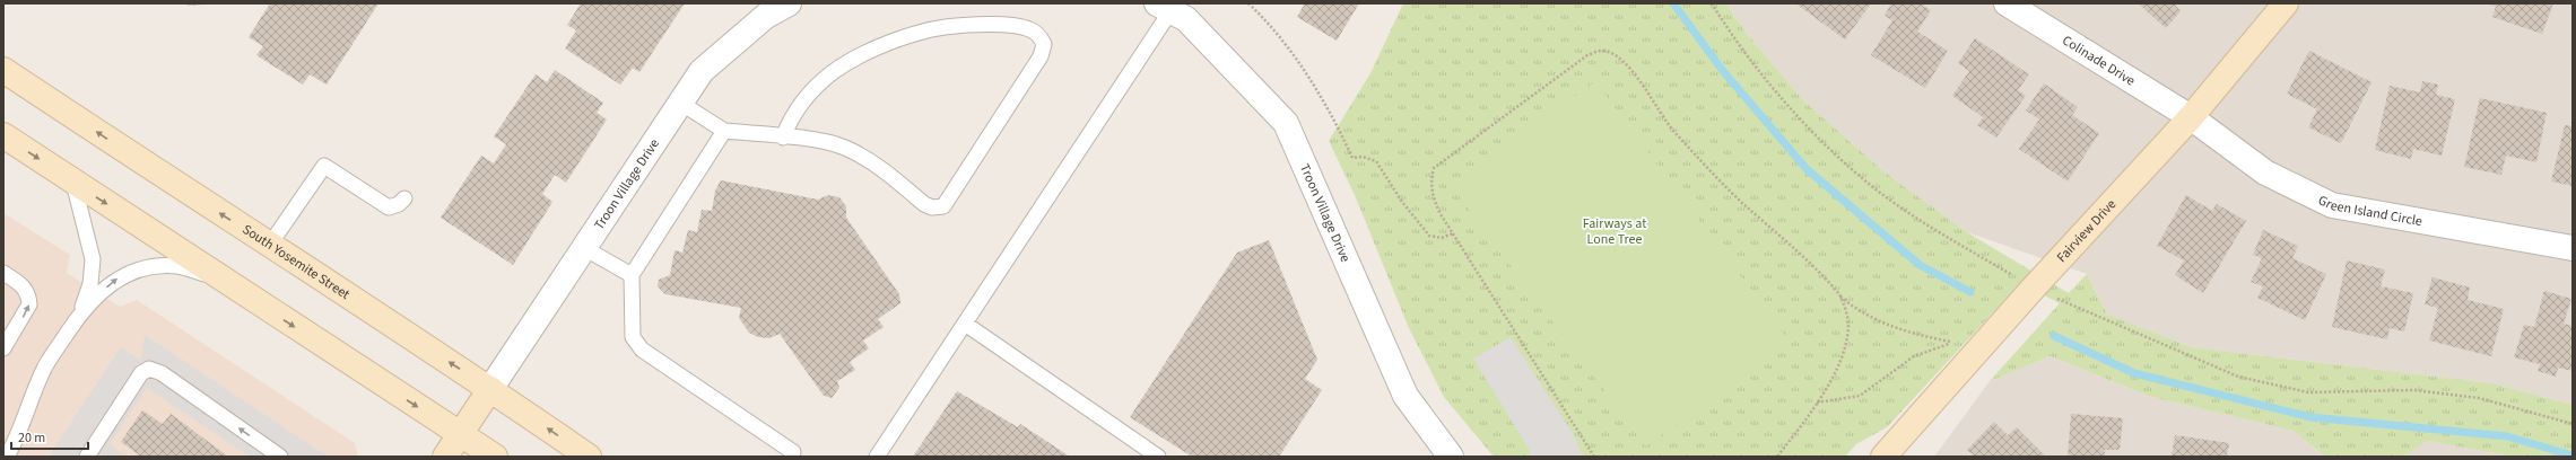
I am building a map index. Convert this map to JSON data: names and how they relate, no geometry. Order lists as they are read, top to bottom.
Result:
{
  "streets": {
    "main road": ["Fairview Drive", "South Yosemite Street"],
    "street": ["Colinade Drive", "Troon Village Drive", "Green Island Circle"]
  },
  "crossings": [
    ["Colinade Drive", "Green Island Circle"],
    ["Colinade Drive", "Fairview Drive"],
    ["Troon Village Drive", "South Yosemite Street"],
    ["Green Island Circle", "Fairview Drive"]
  ],
  "parks": ["Fairways at Lone Tree"],
  "scale_bar": "20 m"
}
